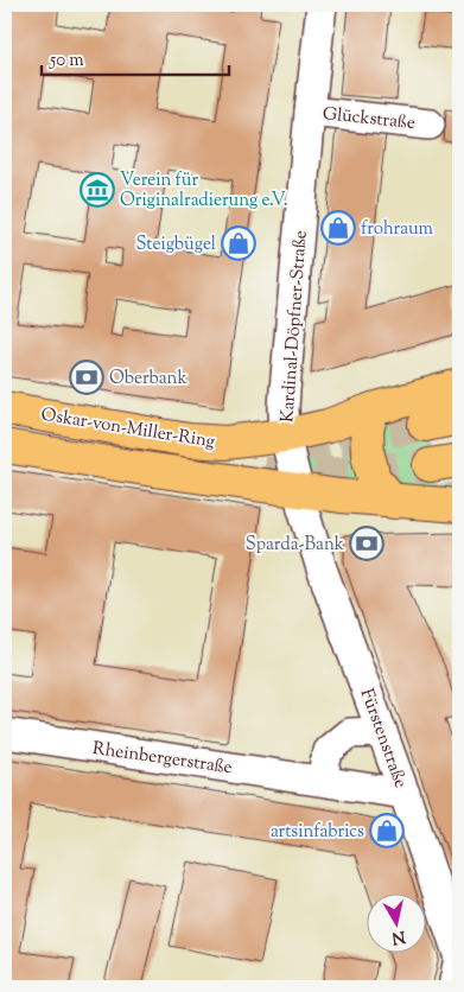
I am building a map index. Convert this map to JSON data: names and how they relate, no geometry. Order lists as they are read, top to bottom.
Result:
{
  "streets": {
    "main road": ["Oskar-von-Miller-Ring"],
    "street": [
      "Glückstraße",
      "Kardinal-Döpfner-Straße",
      "Fürstenstraße",
      "Rheinbergerstraße"
    ]
  },
  "crossings": [
    ["Glückstraße", "Kardinal-Döpfner-Straße"],
    ["Kardinal-Döpfner-Straße", "Oskar-von-Miller-Ring"],
    ["Kardinal-Döpfner-Straße", "Fürstenstraße"],
    ["Oskar-von-Miller-Ring", "Fürstenstraße"],
    ["Fürstenstraße", "Rheinbergerstraße"]
  ],
  "places": {
    "museum": ["Verein für Originalradierung e.V."],
    "shop": ["frohraum", "Steigbügel", "artsinfabrics"],
    "bank": ["Oberbank", "Sparda-Bank"]
  },
  "scale_bar": "50 m",
  "north": "bottom"
}
